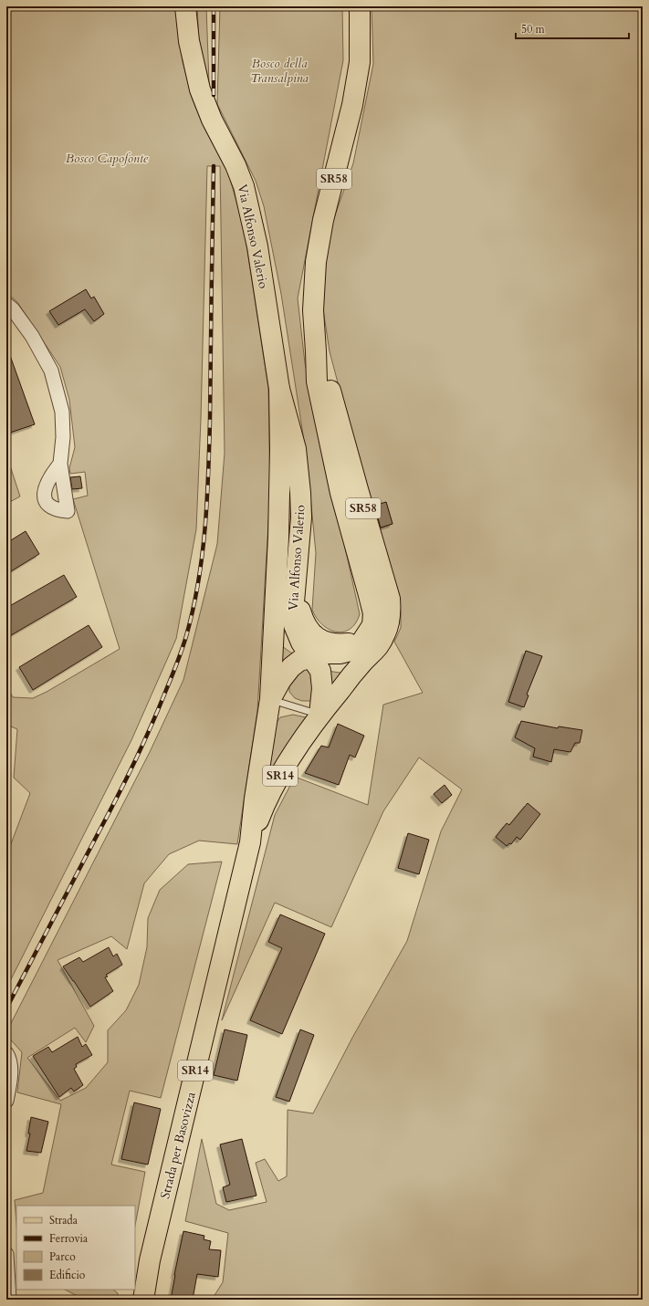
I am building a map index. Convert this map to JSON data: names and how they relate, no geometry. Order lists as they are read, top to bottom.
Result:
{
  "streets": {
    "main road": [
      "SR58",
      "Via Alfonso Valerio",
      "SR14",
      "Strada per Basovizza"
    ]
  },
  "crossings": [
    ["SR58", "Via Alfonso Valerio"],
    ["SR58", "Strada per Basovizza"],
    ["Via Alfonso Valerio", "Strada per Basovizza"]
  ],
  "parks": ["Bosco della Transalpina", "Bosco Capofonte"],
  "legend": [
    "Strada",
    "Ferrovia",
    "Parco",
    "Edificio"
  ],
  "scale_bar": "50 m"
}
